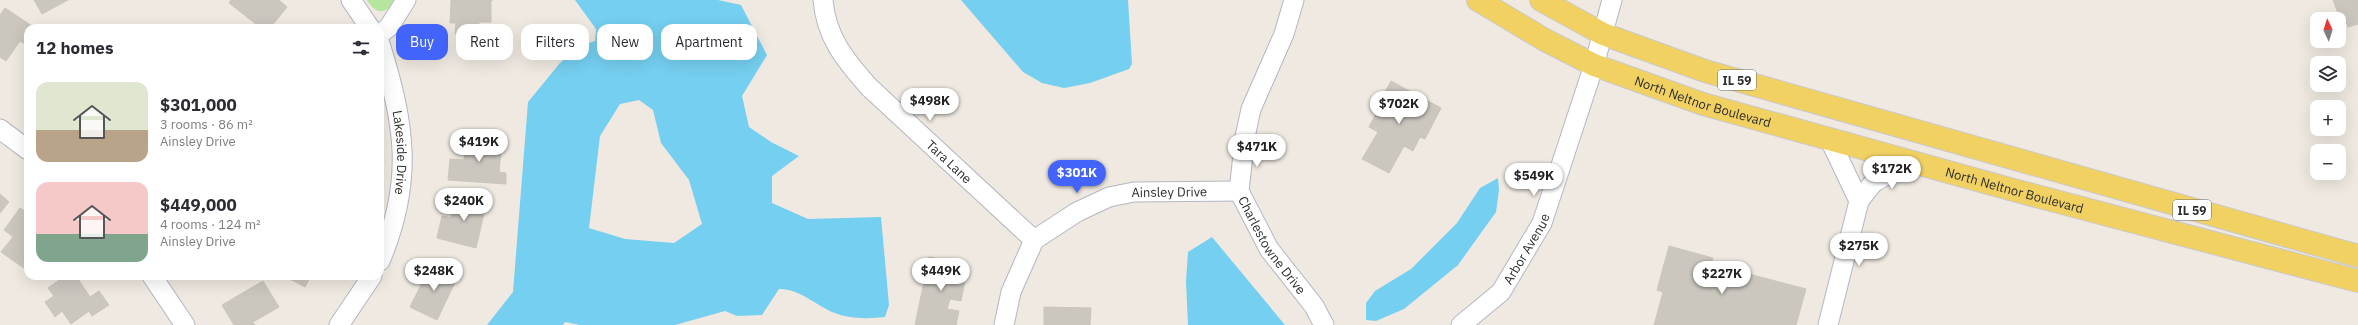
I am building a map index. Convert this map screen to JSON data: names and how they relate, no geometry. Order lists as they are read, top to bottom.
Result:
{
  "streets": {
    "main road": ["IL 59", "North Neltnor Boulevard"],
    "street": [
      "Lakeside Drive",
      "Tara Lane",
      "Ainsley Drive",
      "Charlestowne Drive",
      "Arbor Avenue"
    ]
  },
  "crossings": [
    ["IL 59", "Arbor Avenue"],
    ["North Neltnor Boulevard", "Arbor Avenue"],
    ["Tara Lane", "Ainsley Drive"],
    ["Ainsley Drive", "Charlestowne Drive"]
  ],
  "north": "top",
  "page": {
    "map_buttons": ["+", "−"],
    "chip": [
      "Buy",
      "Rent",
      "Filters",
      "New",
      "Apartment"
    ],
    "heading": "12 homes",
    "list": [
      {
        "name": "$301,000",
        "note": "3 rooms · 86 m² · Ainsley Drive"
      },
      {
        "name": "$449,000",
        "note": "4 rooms · 124 m² · Ainsley Drive"
      }
    ],
    "price": [
      "$498K",
      "$702K",
      "$419K",
      "$471K",
      "$172K",
      "$301K",
      "$549K",
      "$240K",
      "$275K",
      "$248K",
      "$449K",
      "$227K"
    ]
  }
}
